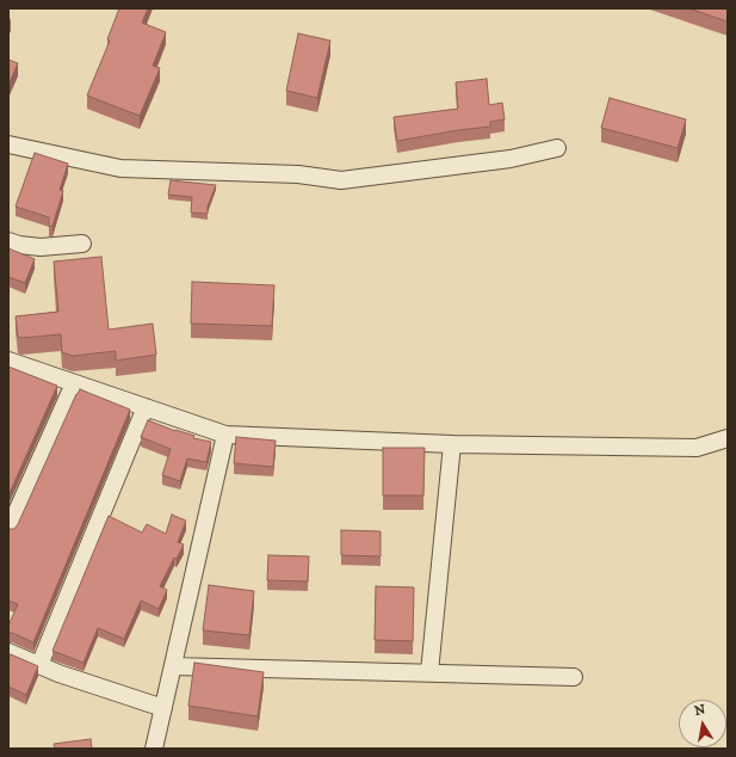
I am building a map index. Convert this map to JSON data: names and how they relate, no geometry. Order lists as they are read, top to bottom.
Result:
{
  "north": "top"
}
